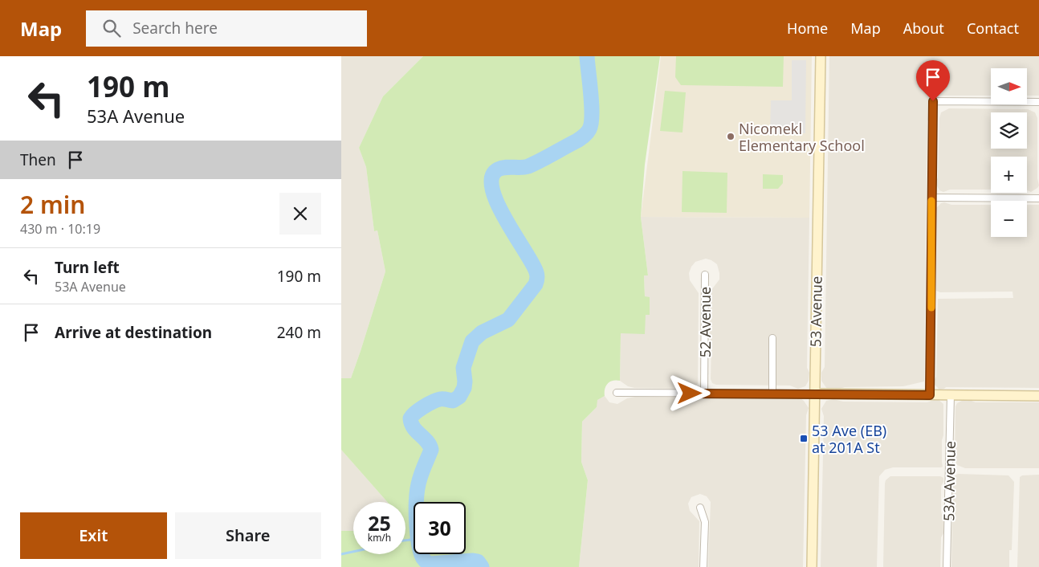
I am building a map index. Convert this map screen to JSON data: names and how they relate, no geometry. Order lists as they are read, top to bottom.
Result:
{
  "streets": {
    "street": ["53 Avenue", "52 Avenue", "53A Avenue"]
  },
  "places": {
    "other": ["Nicomekl Elementary School"],
    "transit": ["53 Ave (EB) at 201A St"]
  },
  "north": "right",
  "page": {
    "header": "Map",
    "search": "Search here",
    "nav": [
      "Home",
      "Map",
      "About",
      "Contact"
    ],
    "turn": ["190 m", "53A Avenue"],
    "map_buttons": ["+", "−"],
    "then": "Then",
    "heading": ["2 min", "430 m · 10:19"],
    "list": [
      {
        "name": "Turn left",
        "note": "53A Avenue",
        "value": "190 m"
      },
      {
        "name": "Arrive at destination",
        "value": "240 m"
      }
    ],
    "speed": "25 km/h",
    "limit": "30",
    "buttons": ["Exit", "Share"]
  }
}
